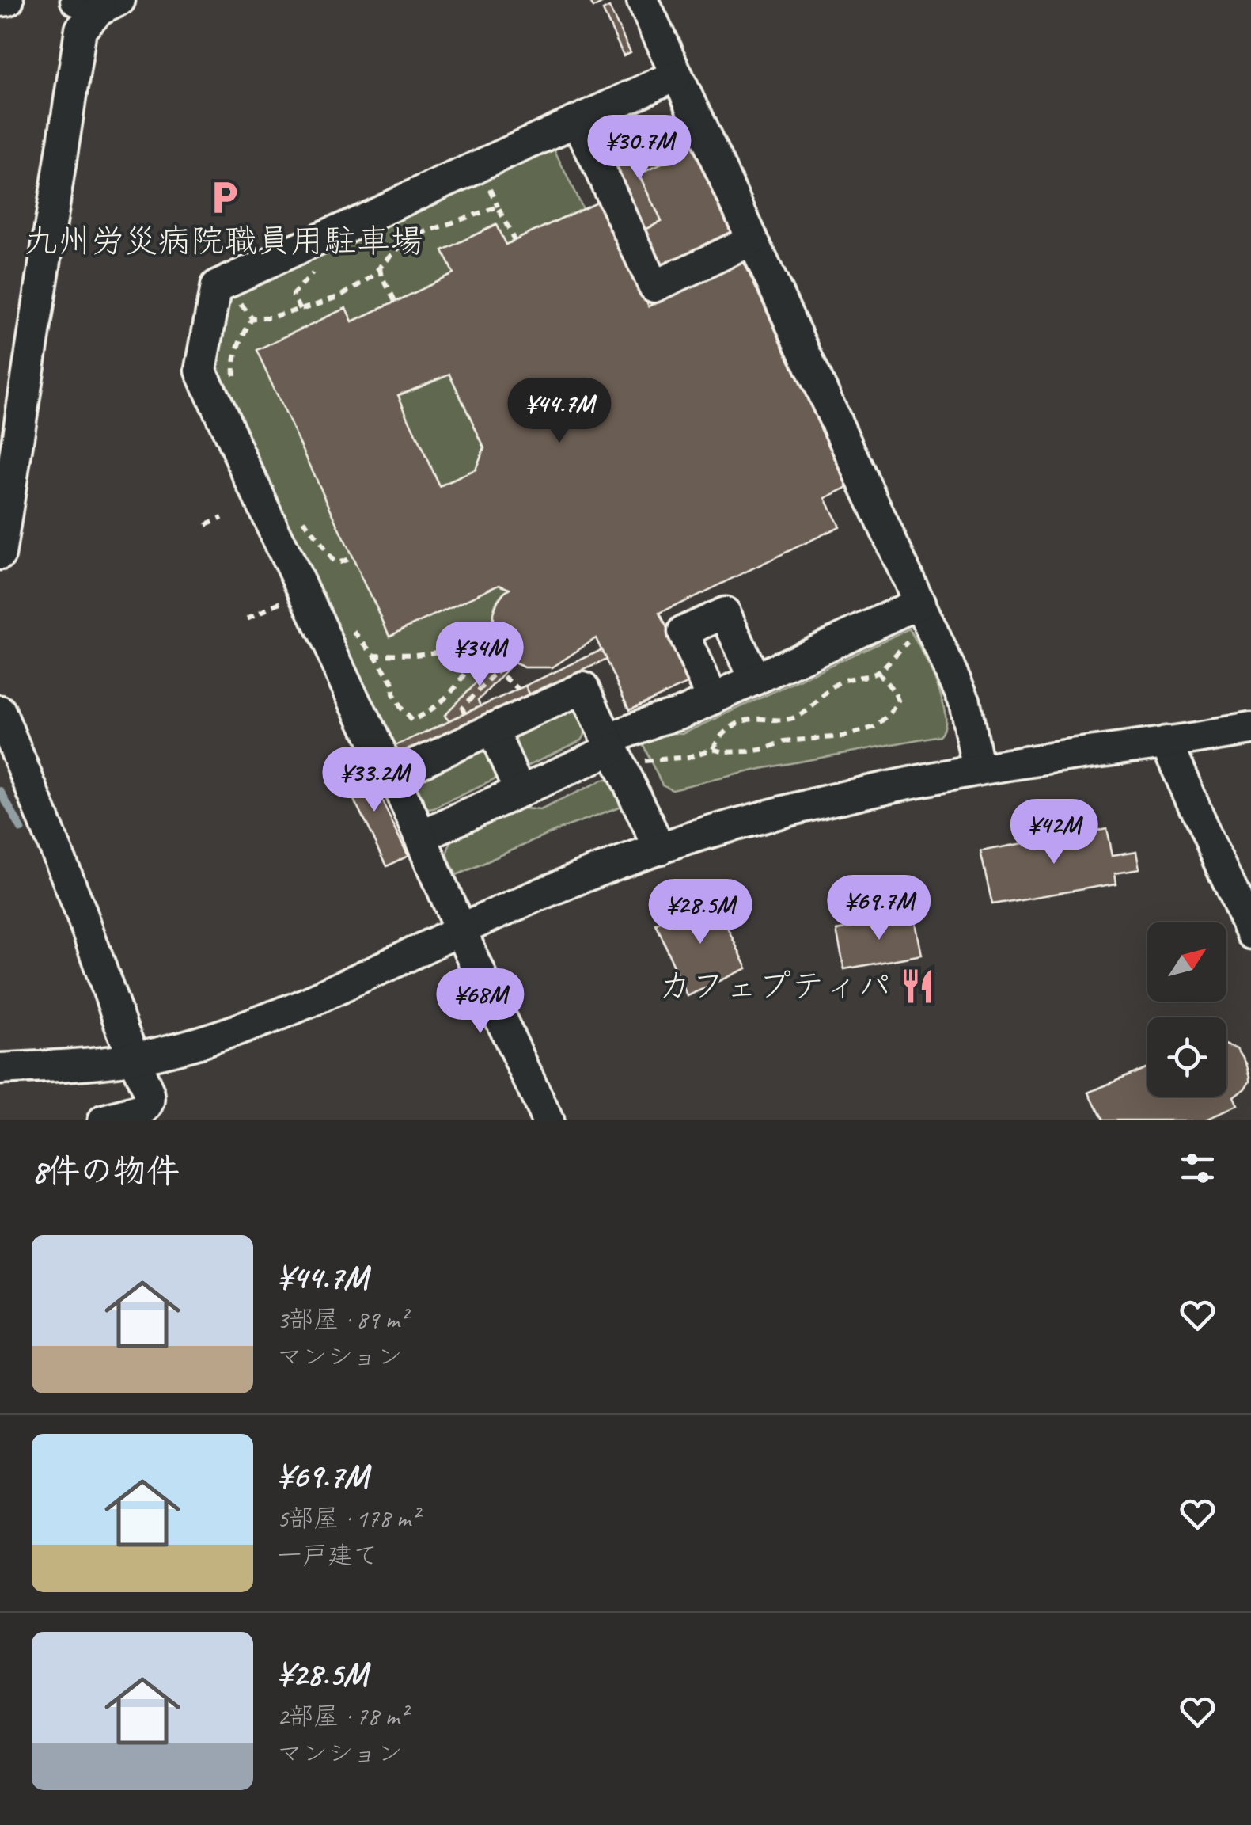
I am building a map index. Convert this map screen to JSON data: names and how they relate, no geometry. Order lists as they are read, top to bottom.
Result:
{
  "places": {
    "parking": ["九州労災病院職員用駐車場"],
    "restaurant": ["カフェプティパ"]
  },
  "north": "top right",
  "page": {
    "price": [
      "¥30.7M",
      "¥44.7M",
      "¥34M",
      "¥33.2M",
      "¥42M",
      "¥69.7M",
      "¥28.5M",
      "¥68M"
    ],
    "heading": "8件の物件",
    "list": [
      {
        "name": "¥44.7M",
        "note": "3部屋 · 89 m² · マンション"
      },
      {
        "name": "¥69.7M",
        "note": "5部屋 · 178 m² · 一戸建て"
      },
      {
        "name": "¥28.5M",
        "note": "2部屋 · 78 m² · マンション"
      }
    ]
  }
}
